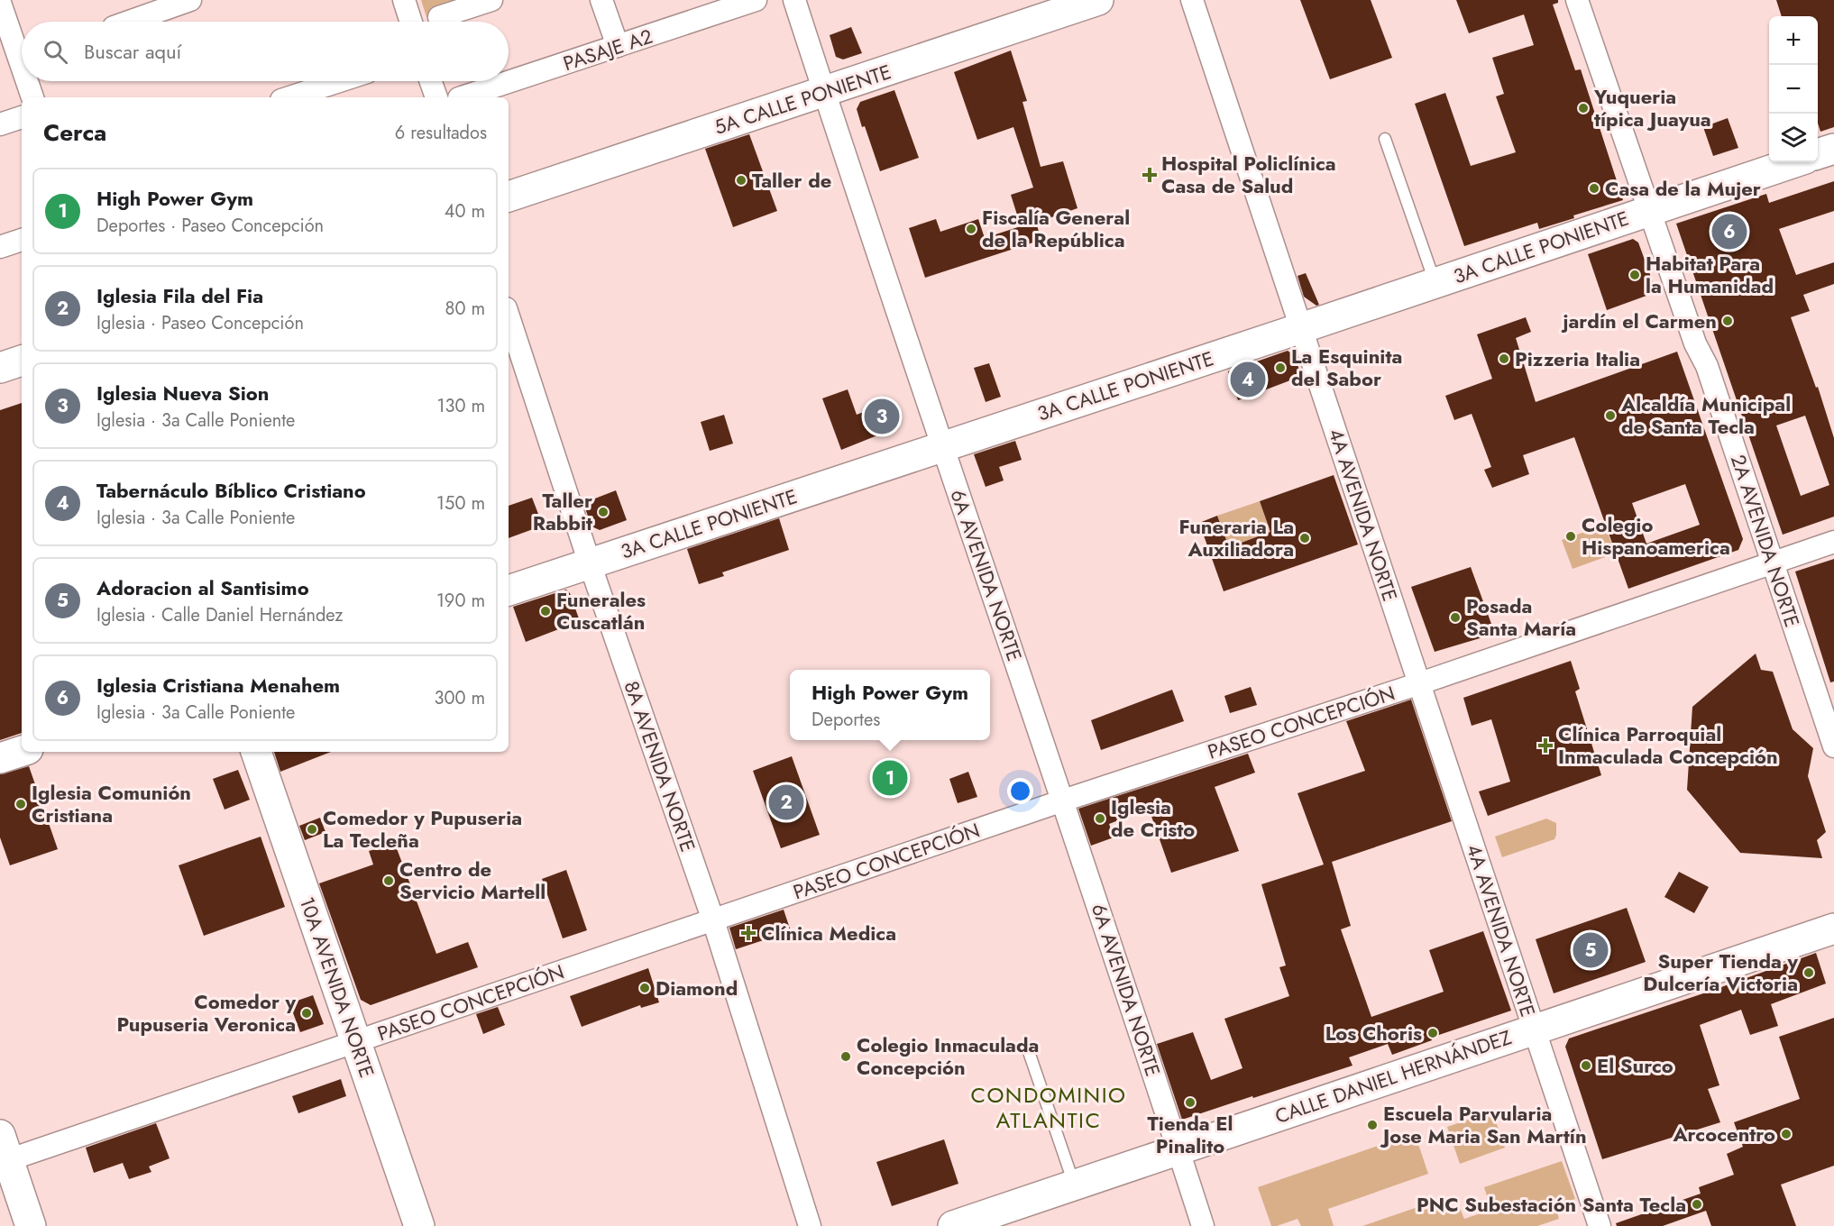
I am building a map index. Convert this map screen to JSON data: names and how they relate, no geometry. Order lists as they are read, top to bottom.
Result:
{
  "streets": {
    "street": [
      "PASAJE A2",
      "5A CALLE PONIENTE",
      "3A CALLE PONIENTE",
      "4A AVENIDA NORTE",
      "2A AVENIDA NORTE",
      "6A AVENIDA NORTE",
      "PASEO CONCEPCIÓN",
      "8A AVENIDA NORTE",
      "10A AVENIDA NORTE",
      "CALLE DANIEL HERNÁNDEZ"
    ]
  },
  "crossings": [
    ["5A CALLE PONIENTE", "6A AVENIDA NORTE"],
    ["3A CALLE PONIENTE", "4A AVENIDA NORTE"],
    ["3A CALLE PONIENTE", "2A AVENIDA NORTE"],
    ["3A CALLE PONIENTE", "6A AVENIDA NORTE"],
    ["3A CALLE PONIENTE", "8A AVENIDA NORTE"],
    ["4A AVENIDA NORTE", "PASEO CONCEPCIÓN"],
    ["4A AVENIDA NORTE", "CALLE DANIEL HERNÁNDEZ"],
    ["2A AVENIDA NORTE", "PASEO CONCEPCIÓN"],
    ["6A AVENIDA NORTE", "PASEO CONCEPCIÓN"],
    ["6A AVENIDA NORTE", "CALLE DANIEL HERNÁNDEZ"],
    ["PASEO CONCEPCIÓN", "8A AVENIDA NORTE"],
    ["PASEO CONCEPCIÓN", "10A AVENIDA NORTE"]
  ],
  "districts": ["CONDOMINIO ATLANTIC"],
  "places": {
    "other": [
      "Yuqueria típica Juayua",
      "Taller de",
      "Casa de la Mujer",
      "Fiscalía General de la República",
      "Habitat Para la Humanidad",
      "jardín el Carmen",
      "Pizzeria Italia",
      "La Esquinita del Sabor",
      "Alcaldía Municipal de Santa Tecla",
      "Taller Rabbit",
      "Colegio Hispanoamerica",
      "Funeraria La Auxiliadora",
      "Funerales Cuscatlán",
      "Posada Santa María",
      "Iglesia Comunión Cristiana",
      "Iglesia de Cristo",
      "Comedor y Pupuseria La Tecleña",
      "Centro de Servicio Martell",
      "Super Tienda y Dulcería Victoria",
      "Diamond",
      "Comedor y Pupuseria Veronica",
      "Los Choris",
      "Colegio Inmaculada Concepción",
      "El Surco",
      "Tienda El Pinalito",
      "Escuela Parvularia Jose Maria San Martín",
      "Arcocentro",
      "PNC Subestación Santa Tecla"
    ],
    "health": ["Hospital Policlínica Casa de Salud", "Clínica Parroquial Inmaculada Concepción", "Clínica Medica"]
  },
  "page": {
    "map_buttons": ["+", "−"],
    "search": "Buscar aquí",
    "heading": ["Cerca", "6 resultados"],
    "list": [
      {
        "mark": "1",
        "name": "High Power Gym",
        "note": "Deportes · Paseo Concepción",
        "value": "40 m"
      },
      {
        "mark": "2",
        "name": "Iglesia Fila del Fia",
        "note": "Iglesia · Paseo Concepción",
        "value": "80 m"
      },
      {
        "mark": "3",
        "name": "Iglesia Nueva Sion",
        "note": "Iglesia · 3a Calle Poniente",
        "value": "130 m"
      },
      {
        "mark": "4",
        "name": "Tabernáculo Bíblico Cristiano",
        "note": "Iglesia · 3a Calle Poniente",
        "value": "150 m"
      },
      {
        "mark": "5",
        "name": "Adoracion al Santisimo",
        "note": "Iglesia · Calle Daniel Hernández",
        "value": "190 m"
      },
      {
        "mark": "6",
        "name": "Iglesia Cristiana Menahem",
        "note": "Iglesia · 3a Calle Poniente",
        "value": "300 m"
      }
    ],
    "pins": [
      "6",
      "4",
      "3",
      "1",
      "2",
      "5"
    ],
    "popup": ["High Power Gym", "Deportes"]
  }
}
